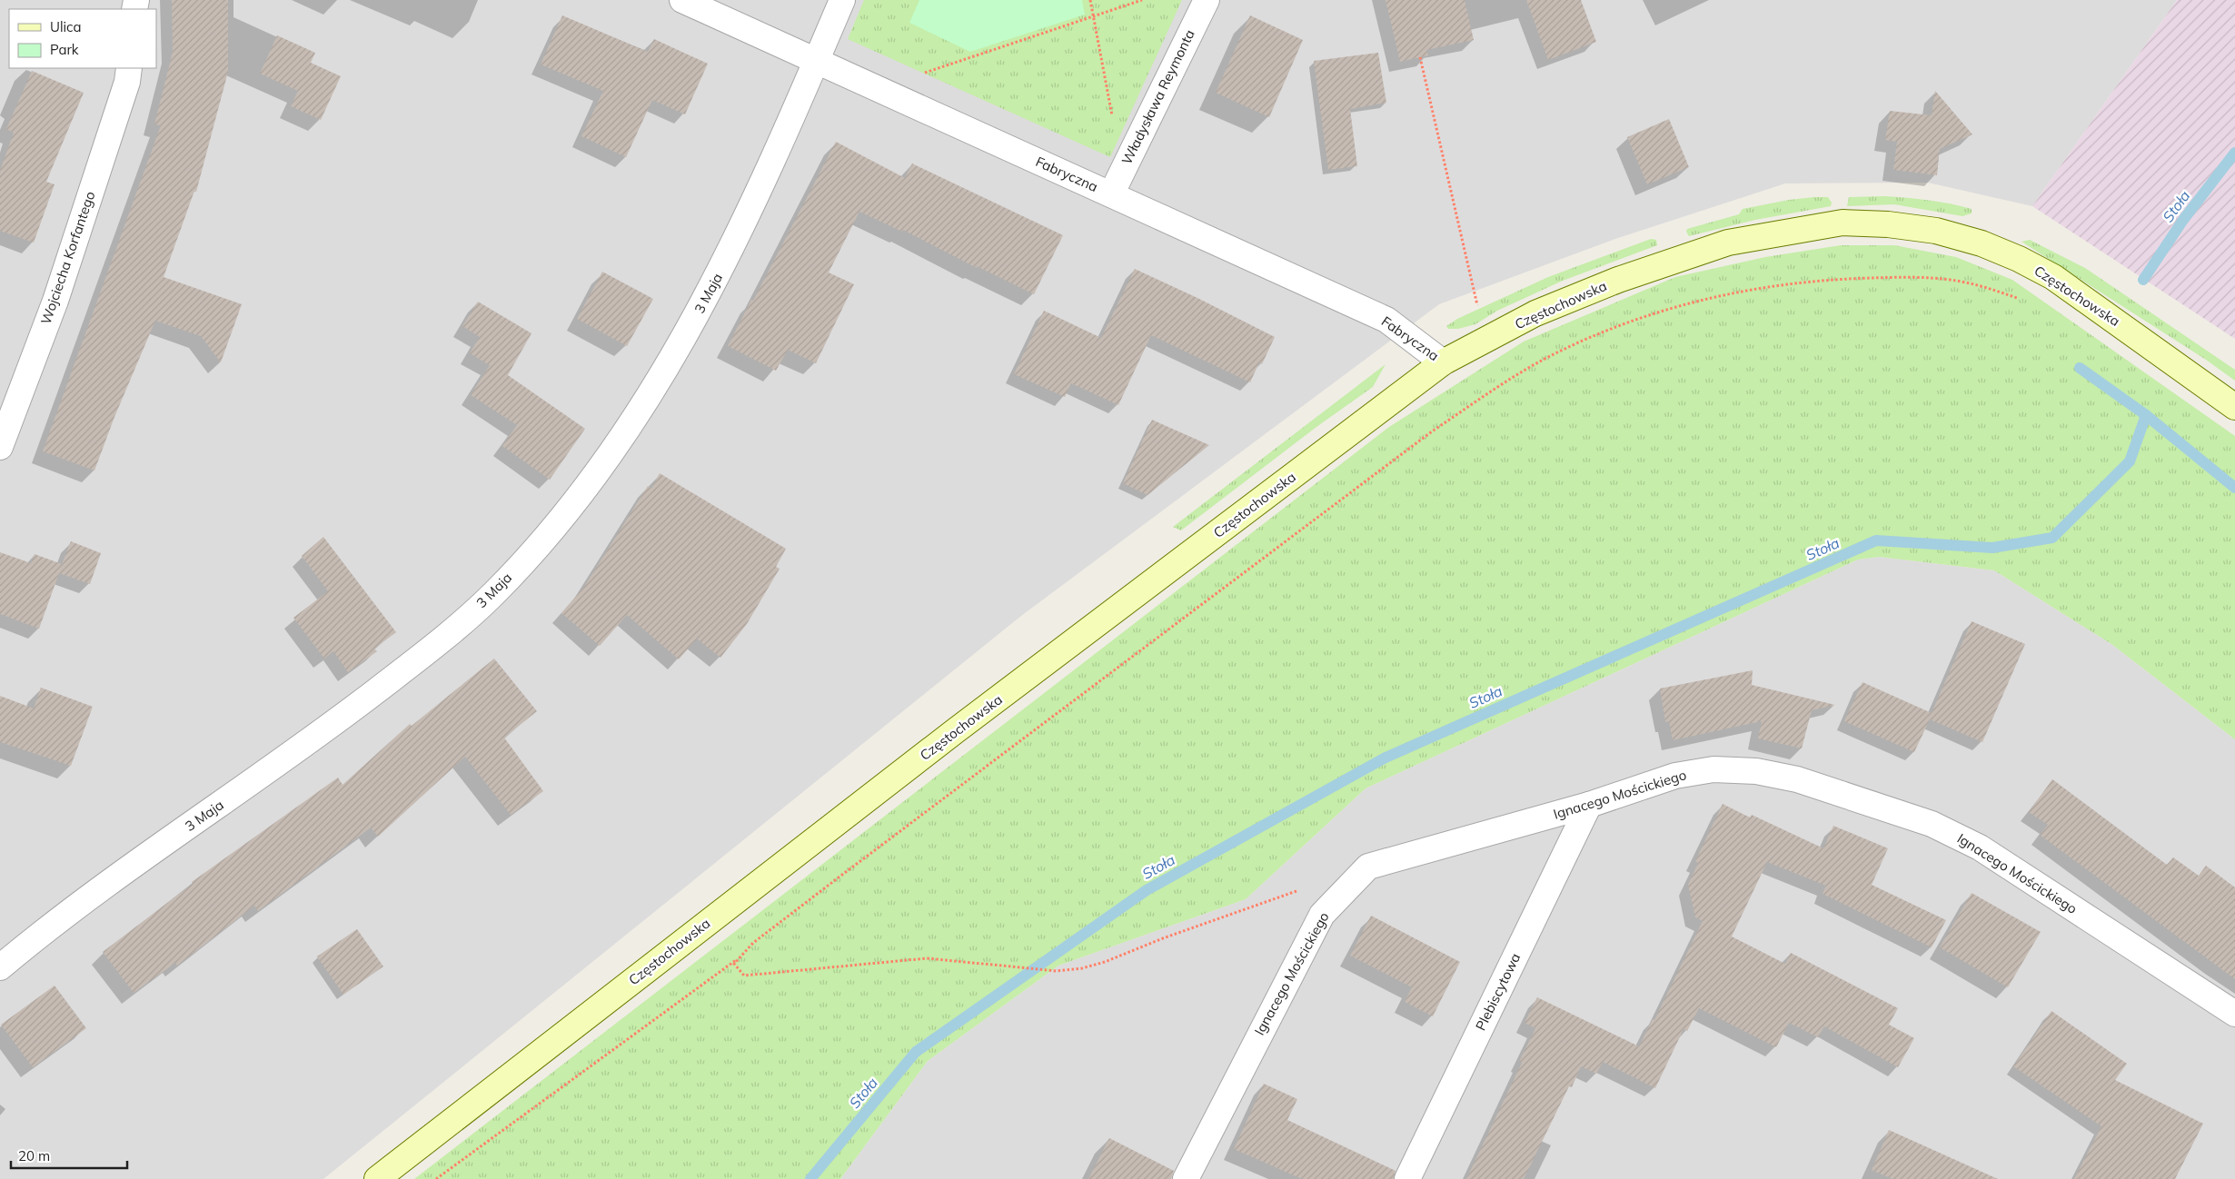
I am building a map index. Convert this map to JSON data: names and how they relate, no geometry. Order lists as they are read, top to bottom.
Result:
{
  "streets": {
    "street": [
      "Władysława Reymonta",
      "Fabryczna",
      "Wojciecha Korfantego",
      "3 Maja",
      "Częstochowska",
      "Ignacego Mościckiego",
      "Plebiscytowa"
    ]
  },
  "crossings": [
    ["Władysława Reymonta", "Fabryczna"],
    ["Fabryczna", "3 Maja"],
    ["Fabryczna", "Częstochowska"],
    ["Ignacego Mościckiego", "Plebiscytowa"]
  ],
  "water": ["Stoła"],
  "legend": ["Ulica", "Park"],
  "scale_bar": "20 m"
}
